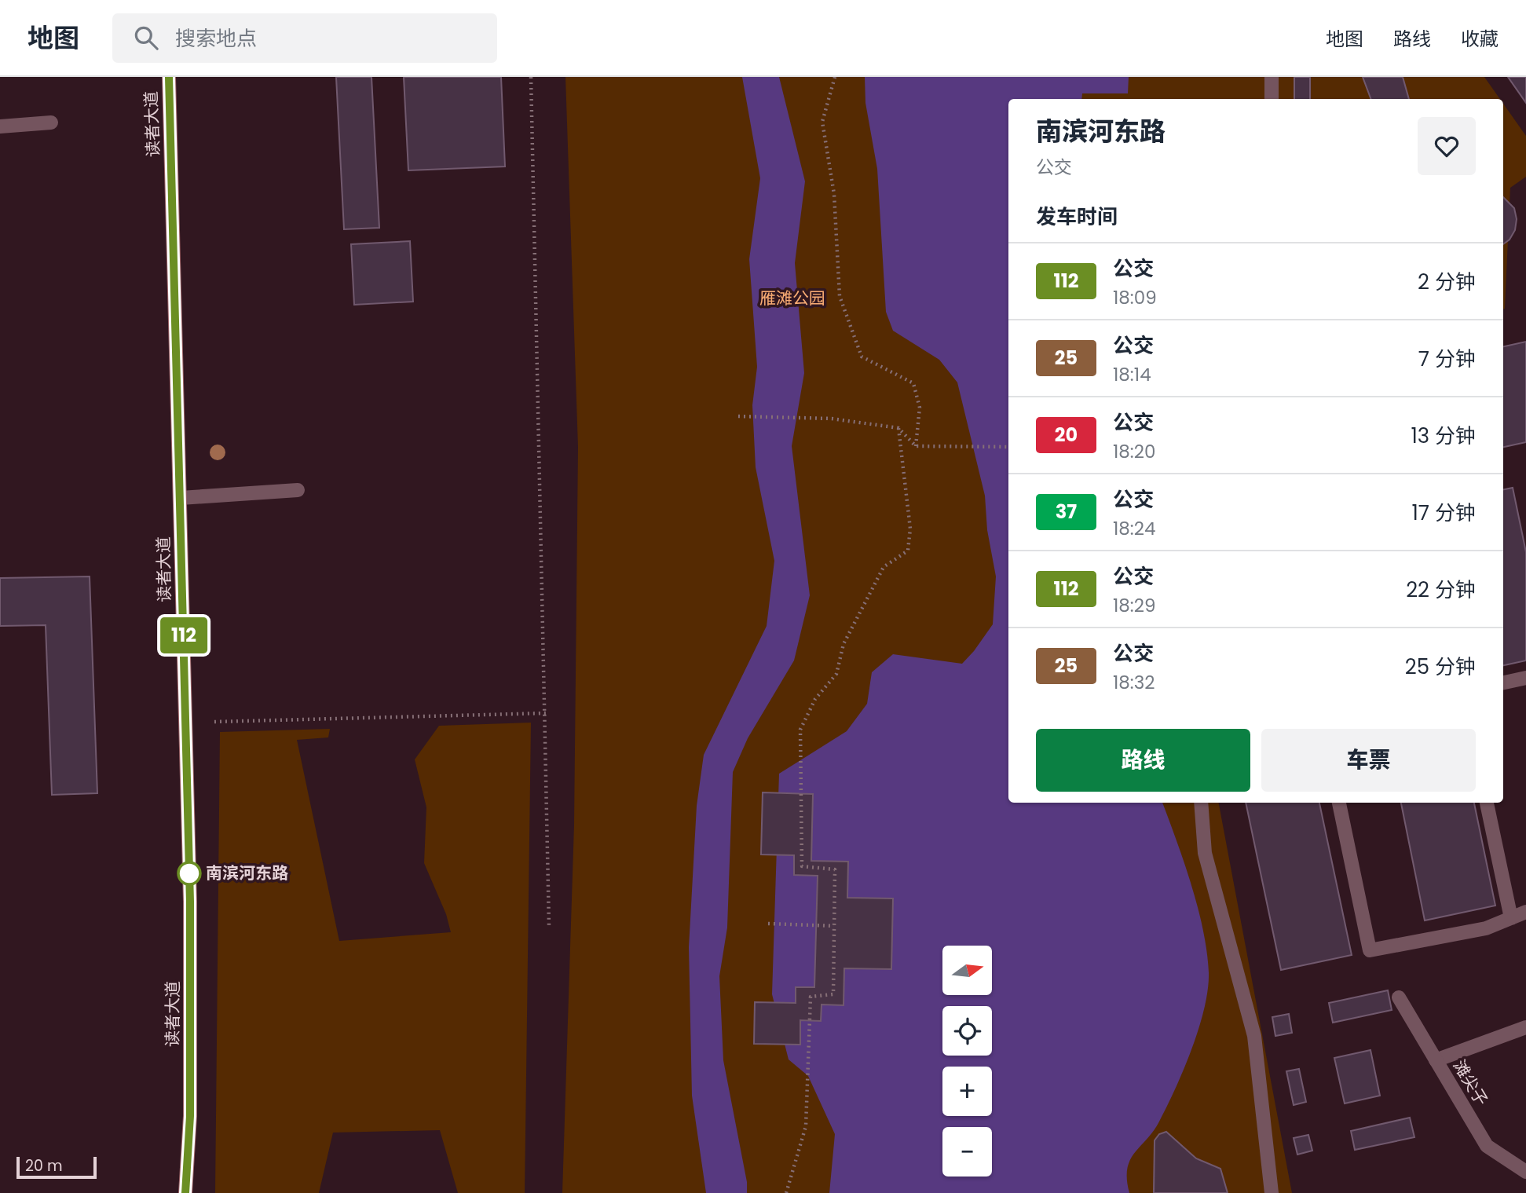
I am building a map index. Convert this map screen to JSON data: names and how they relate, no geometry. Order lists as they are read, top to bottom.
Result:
{
  "streets": {
    "main road": ["读者大道"],
    "street": ["滩尖子"]
  },
  "parks": ["雁滩公园"],
  "places": ["南滨河东路"],
  "lines": ["bus line 112"],
  "scale_bar": "20 m",
  "north": "right",
  "page": {
    "header": "地图",
    "search": "搜索地点",
    "nav": ["地图", "路线", "收藏"],
    "on_map": "112",
    "heading": [
      ["南滨河东路", "公交"],
      "发车时间"
    ],
    "list": [
      {
        "mark": "112",
        "name": "公交",
        "note": "18:09",
        "value": "2 分钟"
      },
      {
        "mark": "25",
        "name": "公交",
        "note": "18:14",
        "value": "7 分钟"
      },
      {
        "mark": "20",
        "name": "公交",
        "note": "18:20",
        "value": "13 分钟"
      },
      {
        "mark": "37",
        "name": "公交",
        "note": "18:24",
        "value": "17 分钟"
      },
      {
        "mark": "112",
        "name": "公交",
        "note": "18:29",
        "value": "22 分钟"
      },
      {
        "mark": "25",
        "name": "公交",
        "note": "18:32",
        "value": "25 分钟"
      }
    ],
    "buttons": ["路线", "车票"],
    "map_buttons": ["+", "−"],
    "scale": "20 m"
  }
}
